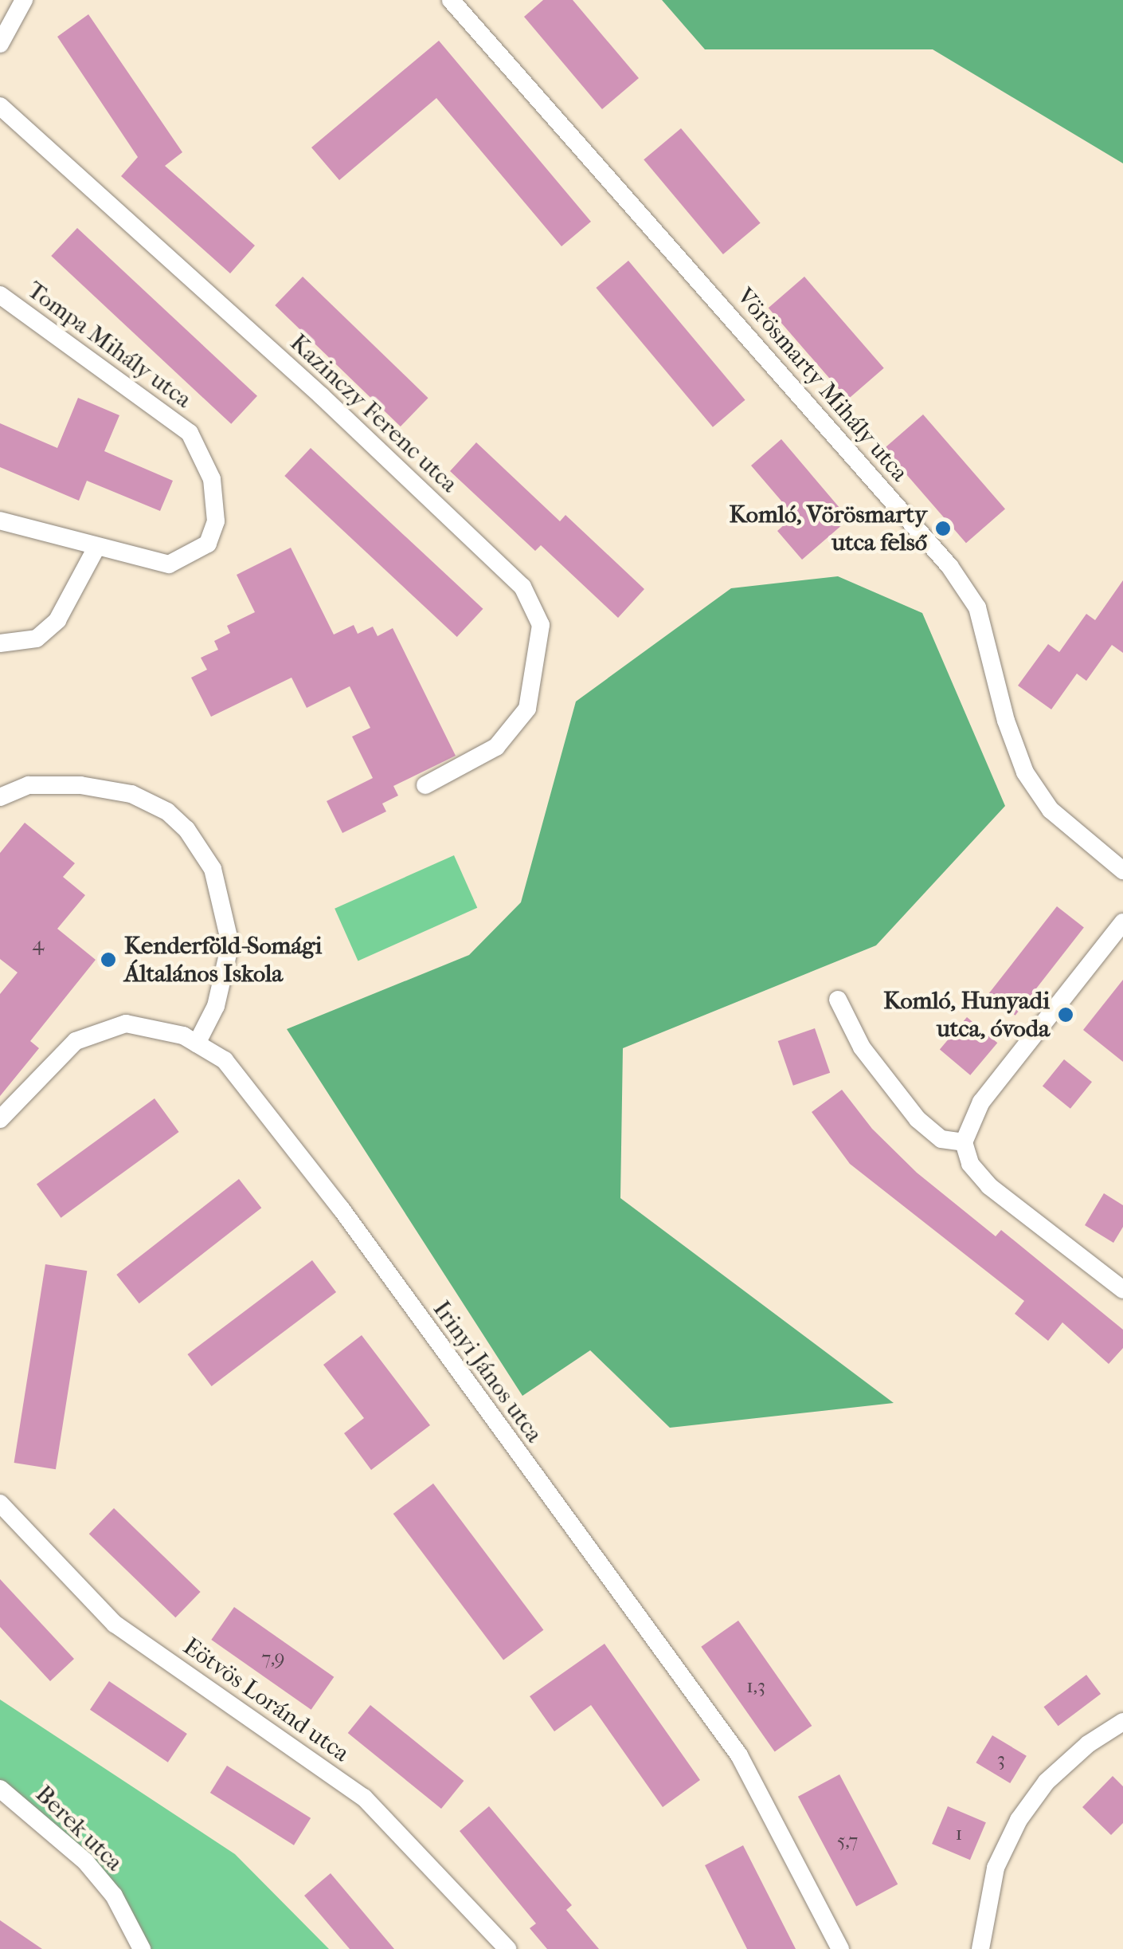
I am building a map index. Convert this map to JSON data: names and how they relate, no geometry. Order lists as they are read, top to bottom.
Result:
{
  "streets": {
    "street": [
      "Tompa Mihály utca",
      "Vörösmarty Mihály utca",
      "Kazinczy Ferenc utca",
      "Irinyi János utca",
      "Eötvös Loránd utca",
      "Berek utca"
    ]
  },
  "places": ["Komló, Vörösmarty utca felső", "Kenderföld-Somági Általános Iskola", "Komló, Hunyadi utca, óvoda"],
  "house_numbers": [
    "4",
    "7,9",
    "1,3",
    "3",
    "1",
    "5,7"
  ]
}
